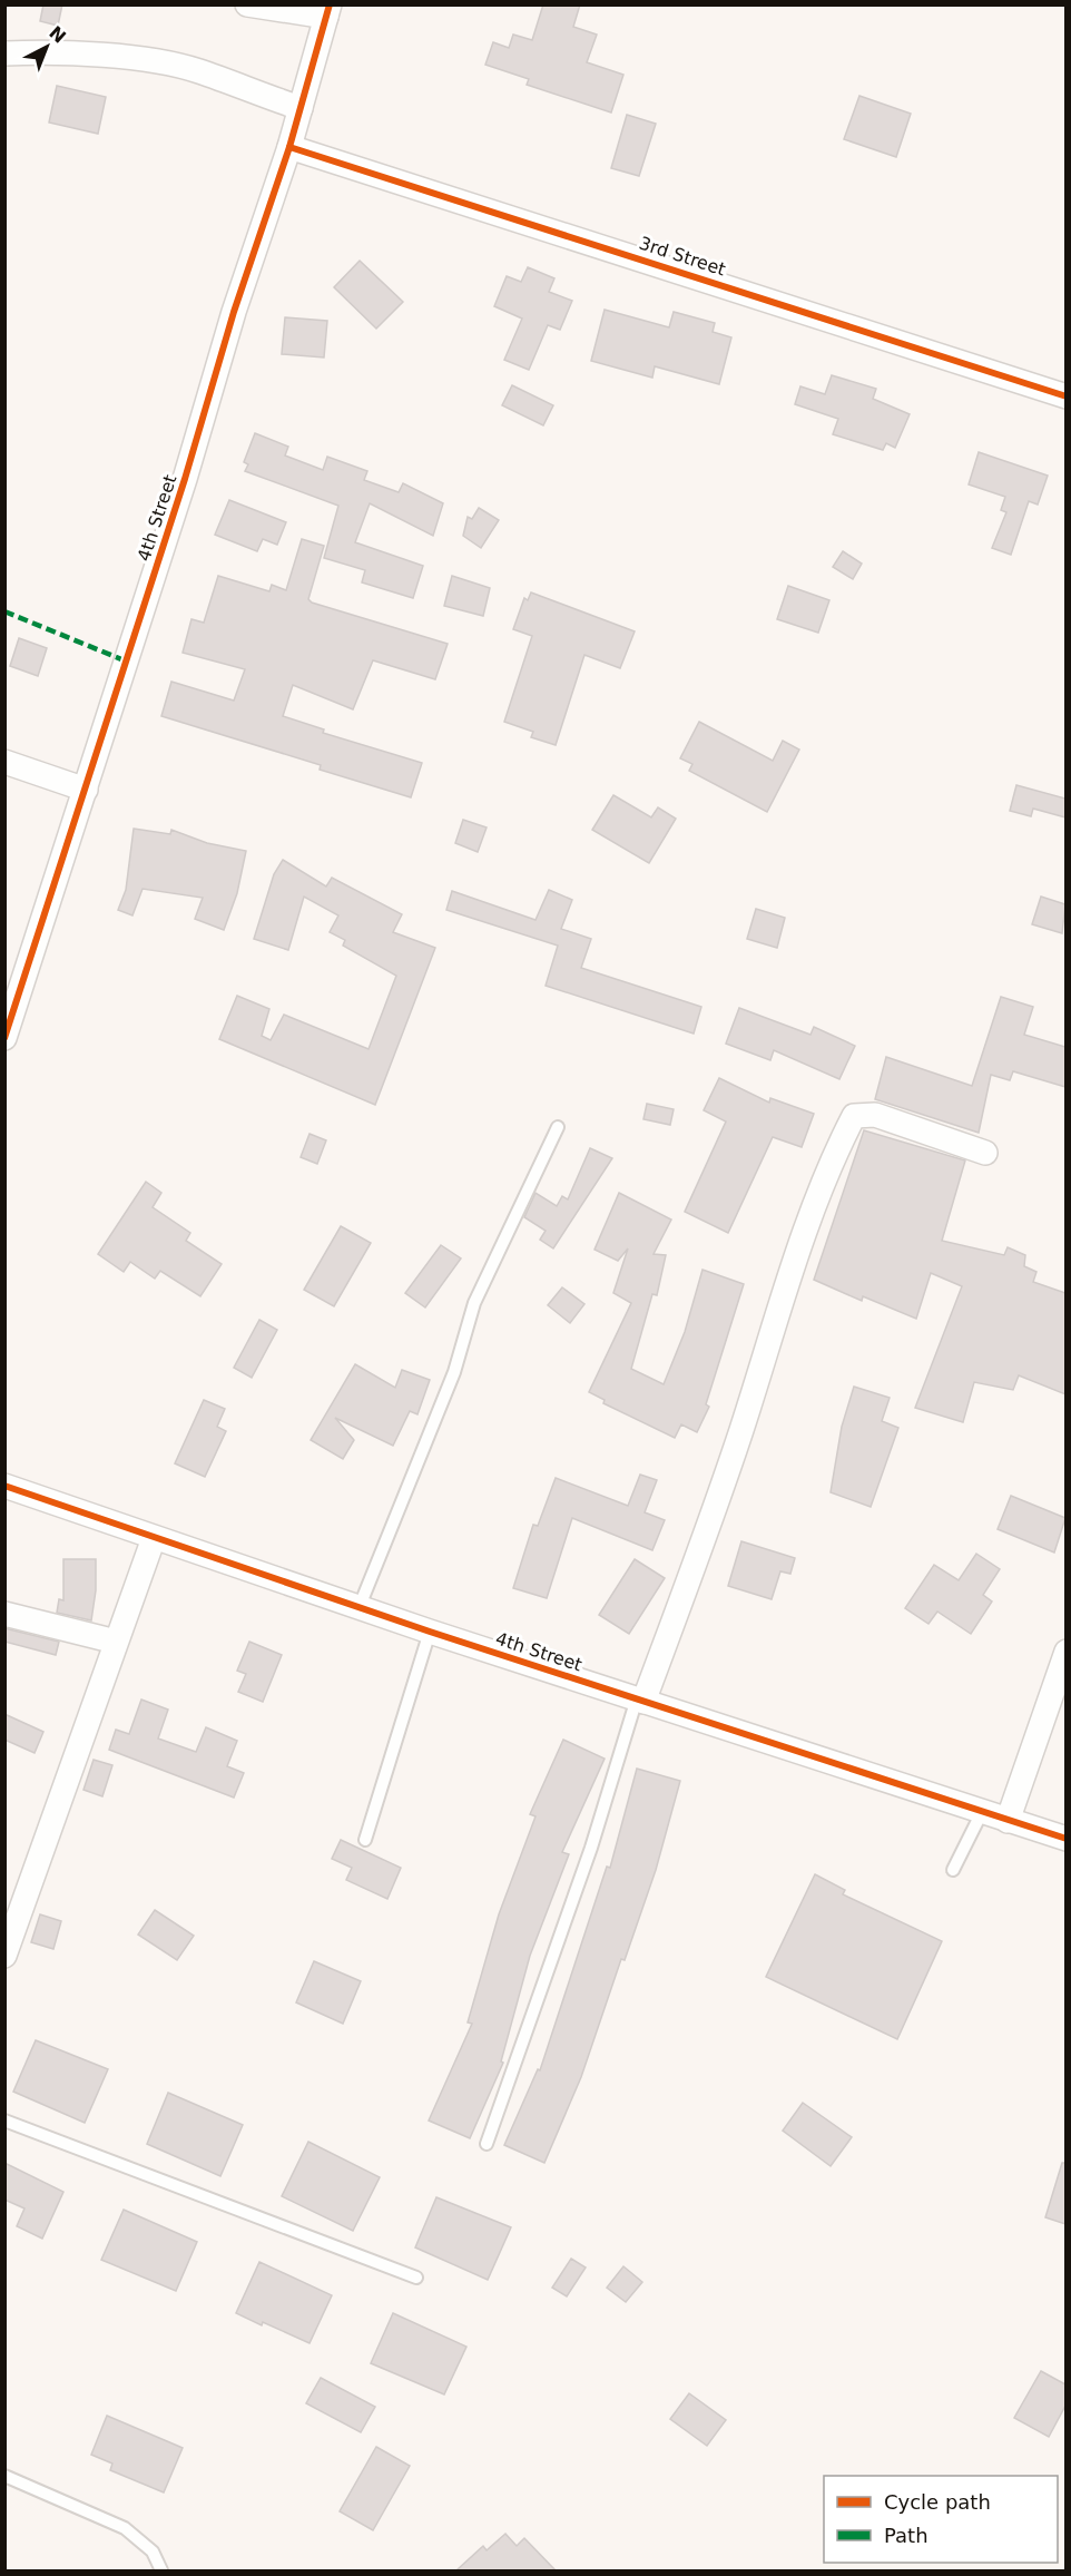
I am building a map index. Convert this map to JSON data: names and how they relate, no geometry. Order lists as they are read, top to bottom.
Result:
{
  "streets": {
    "street": ["3rd Street", "4th Street"]
  },
  "crossings": [
    ["3rd Street", "4th Street"]
  ],
  "legend": ["Cycle path", "Path"],
  "north": "top right"
}
